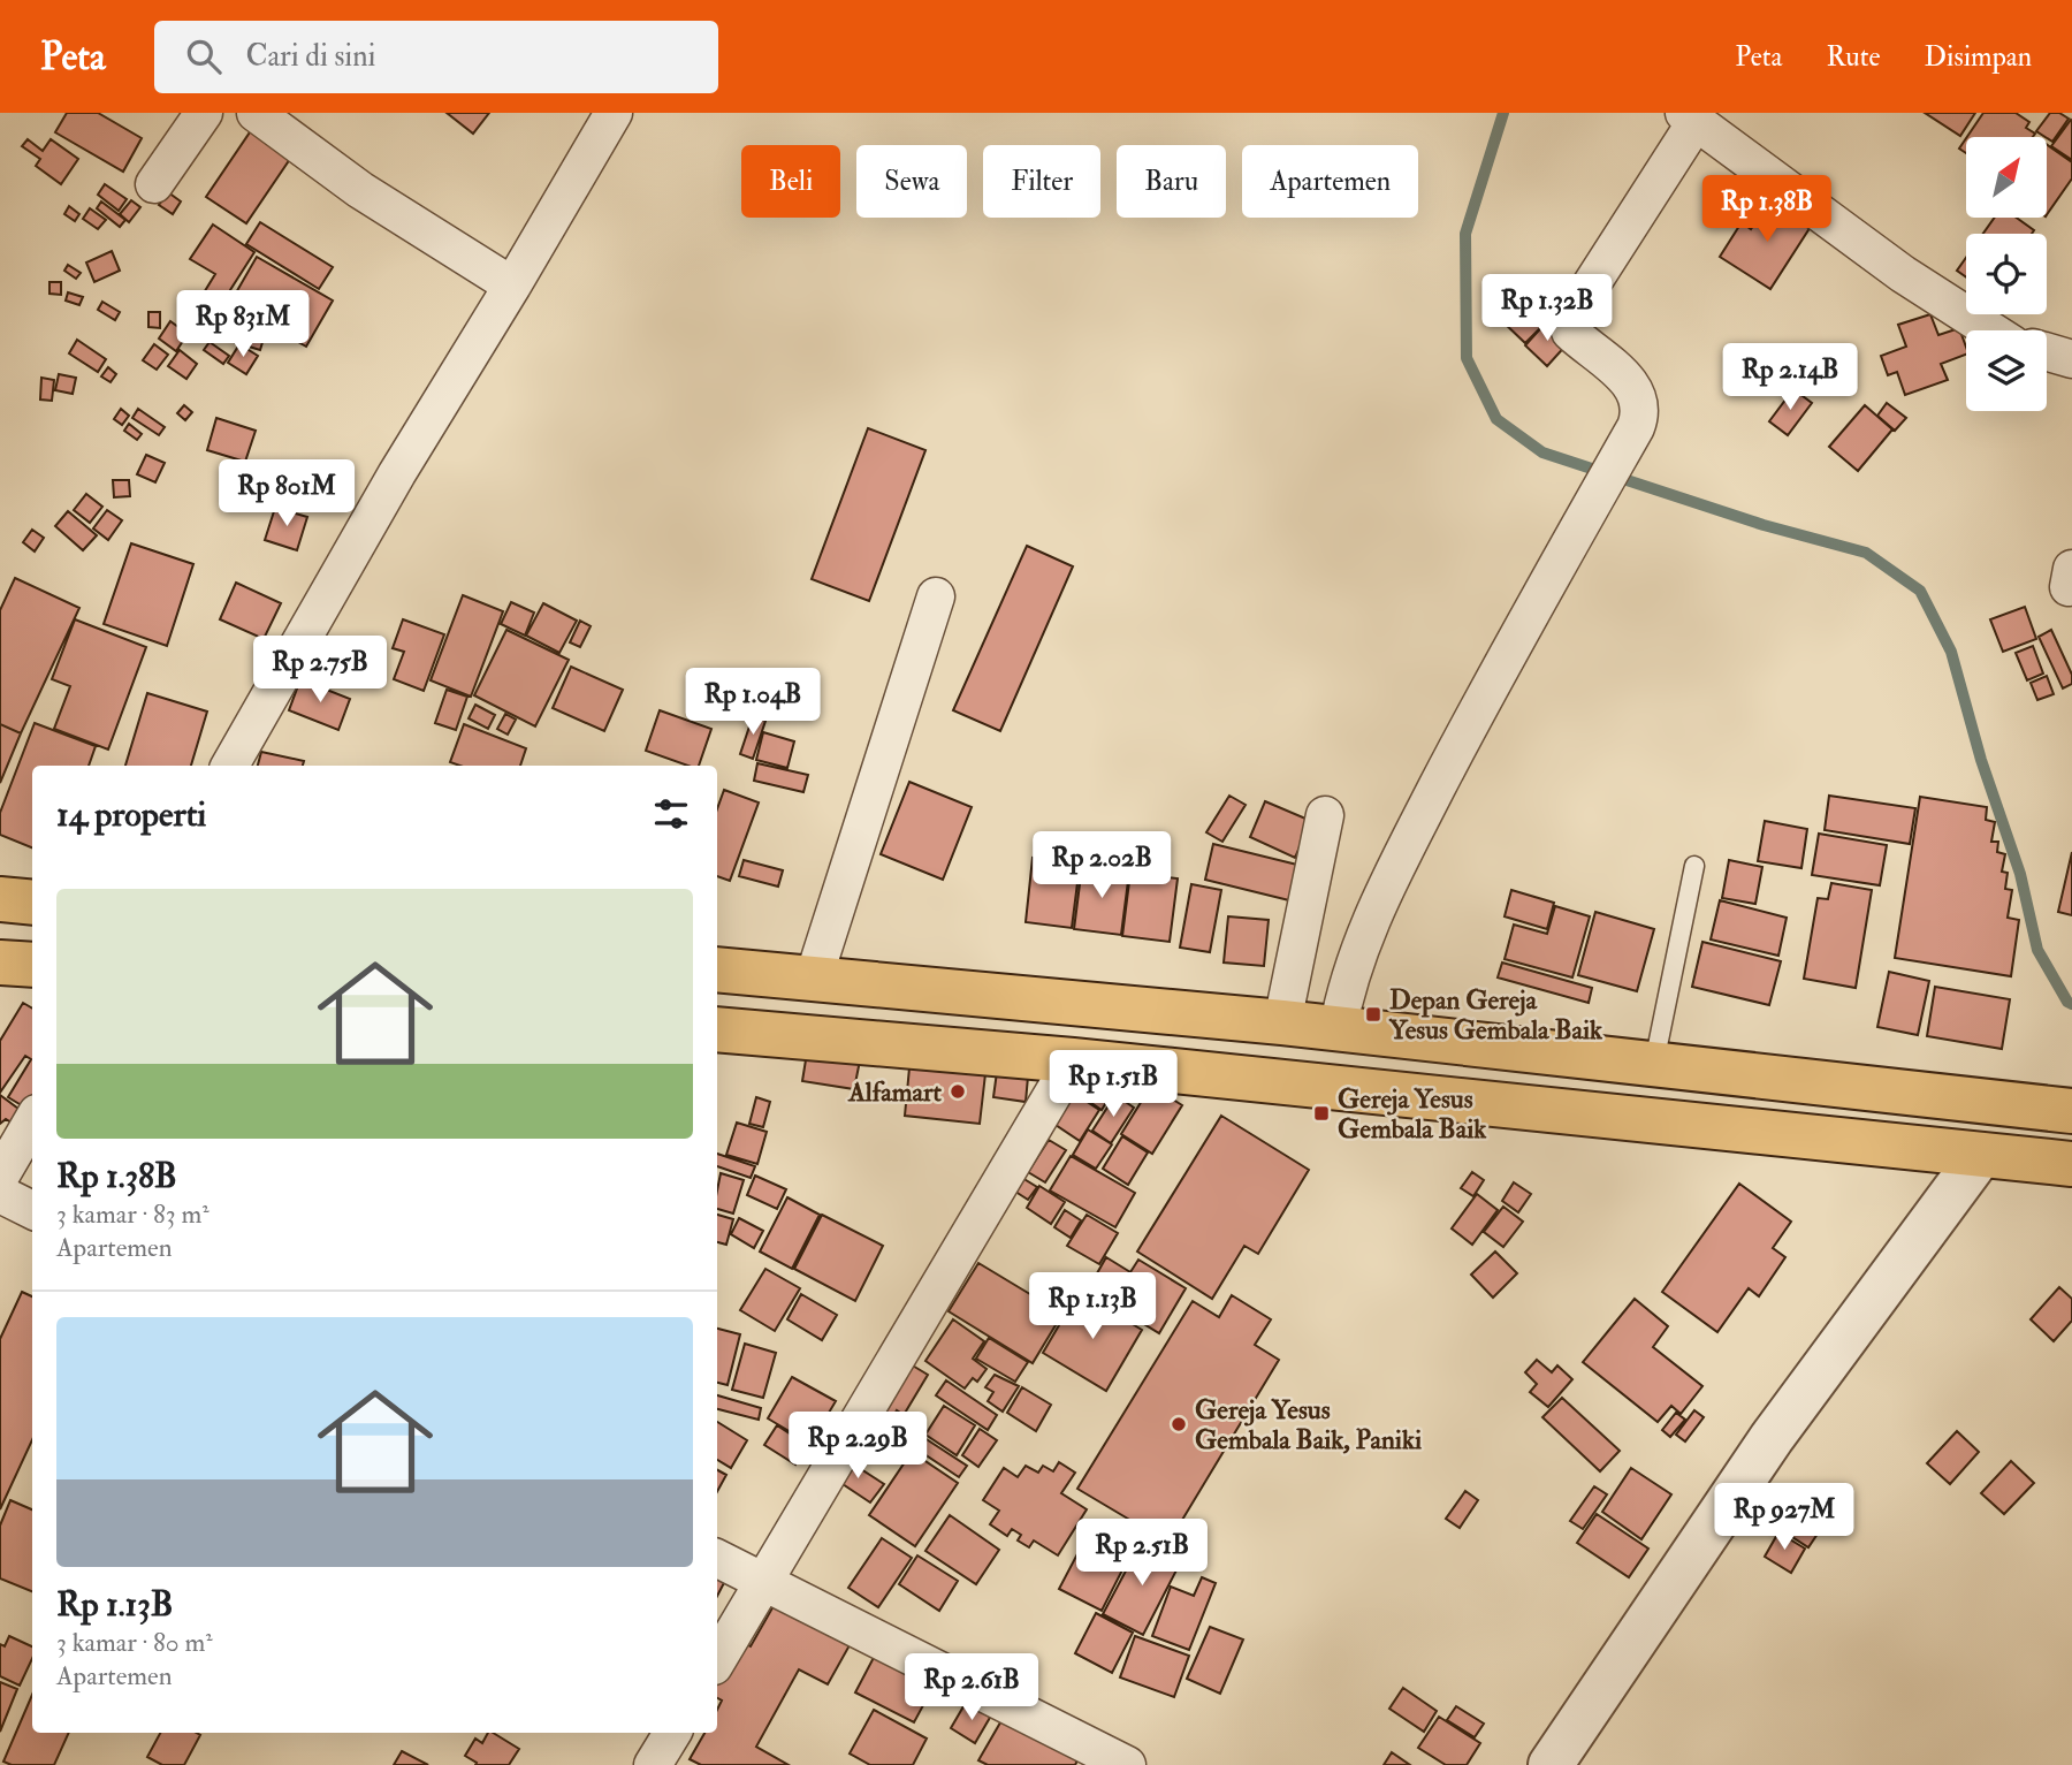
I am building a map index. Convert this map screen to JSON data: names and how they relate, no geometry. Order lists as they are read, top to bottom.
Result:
{
  "places": {
    "transit": ["Depan Gereja Yesus Gembala Baik", "Gereja Yesus Gembala Baik"],
    "other": ["Alfamart", "Gereja Yesus Gembala Baik, Paniki"]
  },
  "north": "top right",
  "page": {
    "header": "Peta",
    "search": "Cari di sini",
    "nav": ["Peta", "Rute", "Disimpan"],
    "chip": [
      "Beli",
      "Sewa",
      "Filter",
      "Baru",
      "Apartemen"
    ],
    "price": [
      "Rp 1.38B",
      "Rp 1.32B",
      "Rp 831M",
      "Rp 2.14B",
      "Rp 801M",
      "Rp 2.75B",
      "Rp 1.04B",
      "Rp 2.02B",
      "Rp 1.51B",
      "Rp 1.13B",
      "Rp 2.29B",
      "Rp 927M",
      "Rp 2.51B",
      "Rp 2.61B"
    ],
    "heading": "14 properti",
    "list": [
      {
        "name": "Rp 1.38B",
        "note": "3 kamar · 83 m² · Apartemen"
      },
      {
        "name": "Rp 1.13B",
        "note": "3 kamar · 80 m² · Apartemen"
      }
    ]
  }
}
